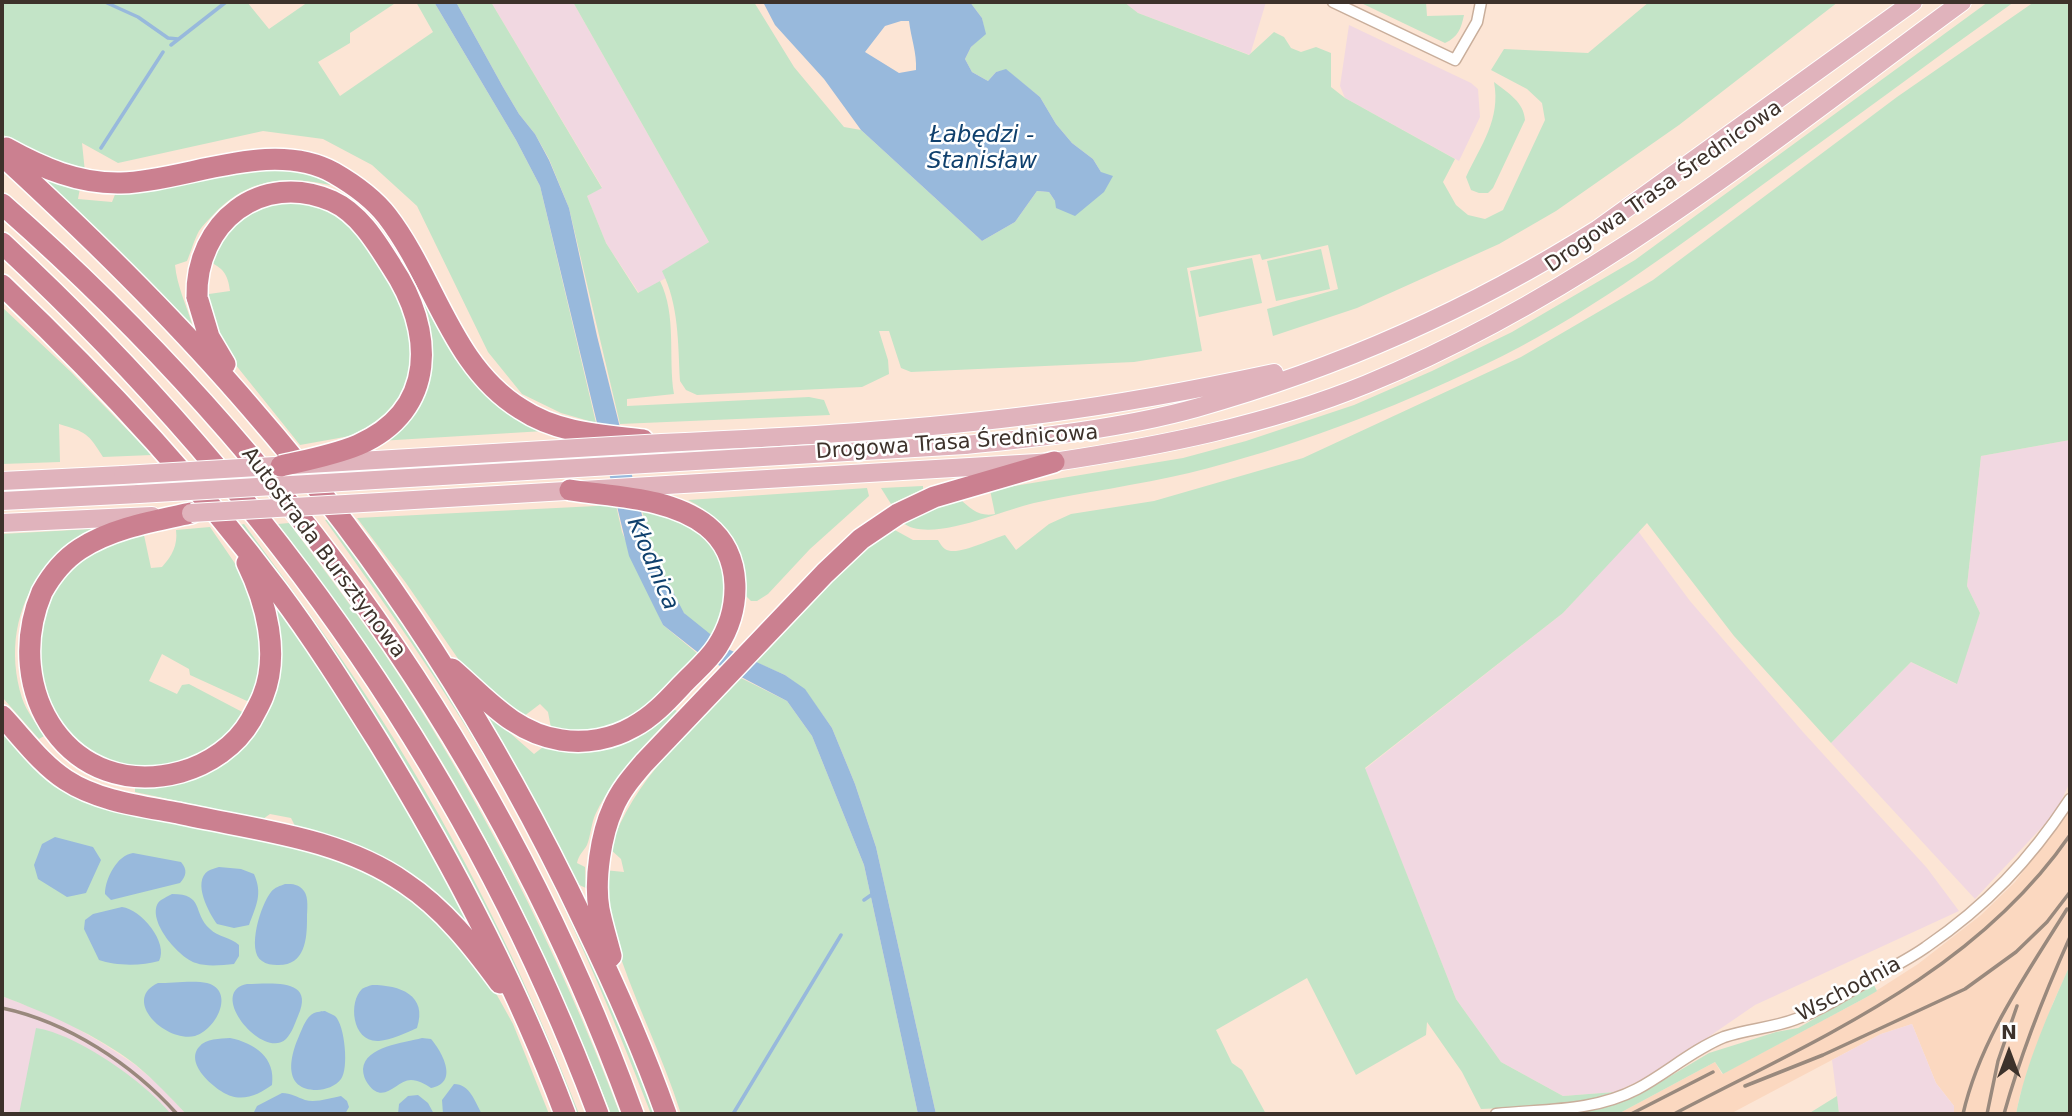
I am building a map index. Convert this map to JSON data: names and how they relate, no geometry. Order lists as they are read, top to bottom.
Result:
{
  "streets": {
    "highway": ["Autostrada Bursztynowa"],
    "main road": ["Drogowa Trasa Średnicowa"],
    "street": ["Wschodnia"]
  },
  "water": ["Łabędzi - Stanisław", "Kłodnica"],
  "north": "top"
}
